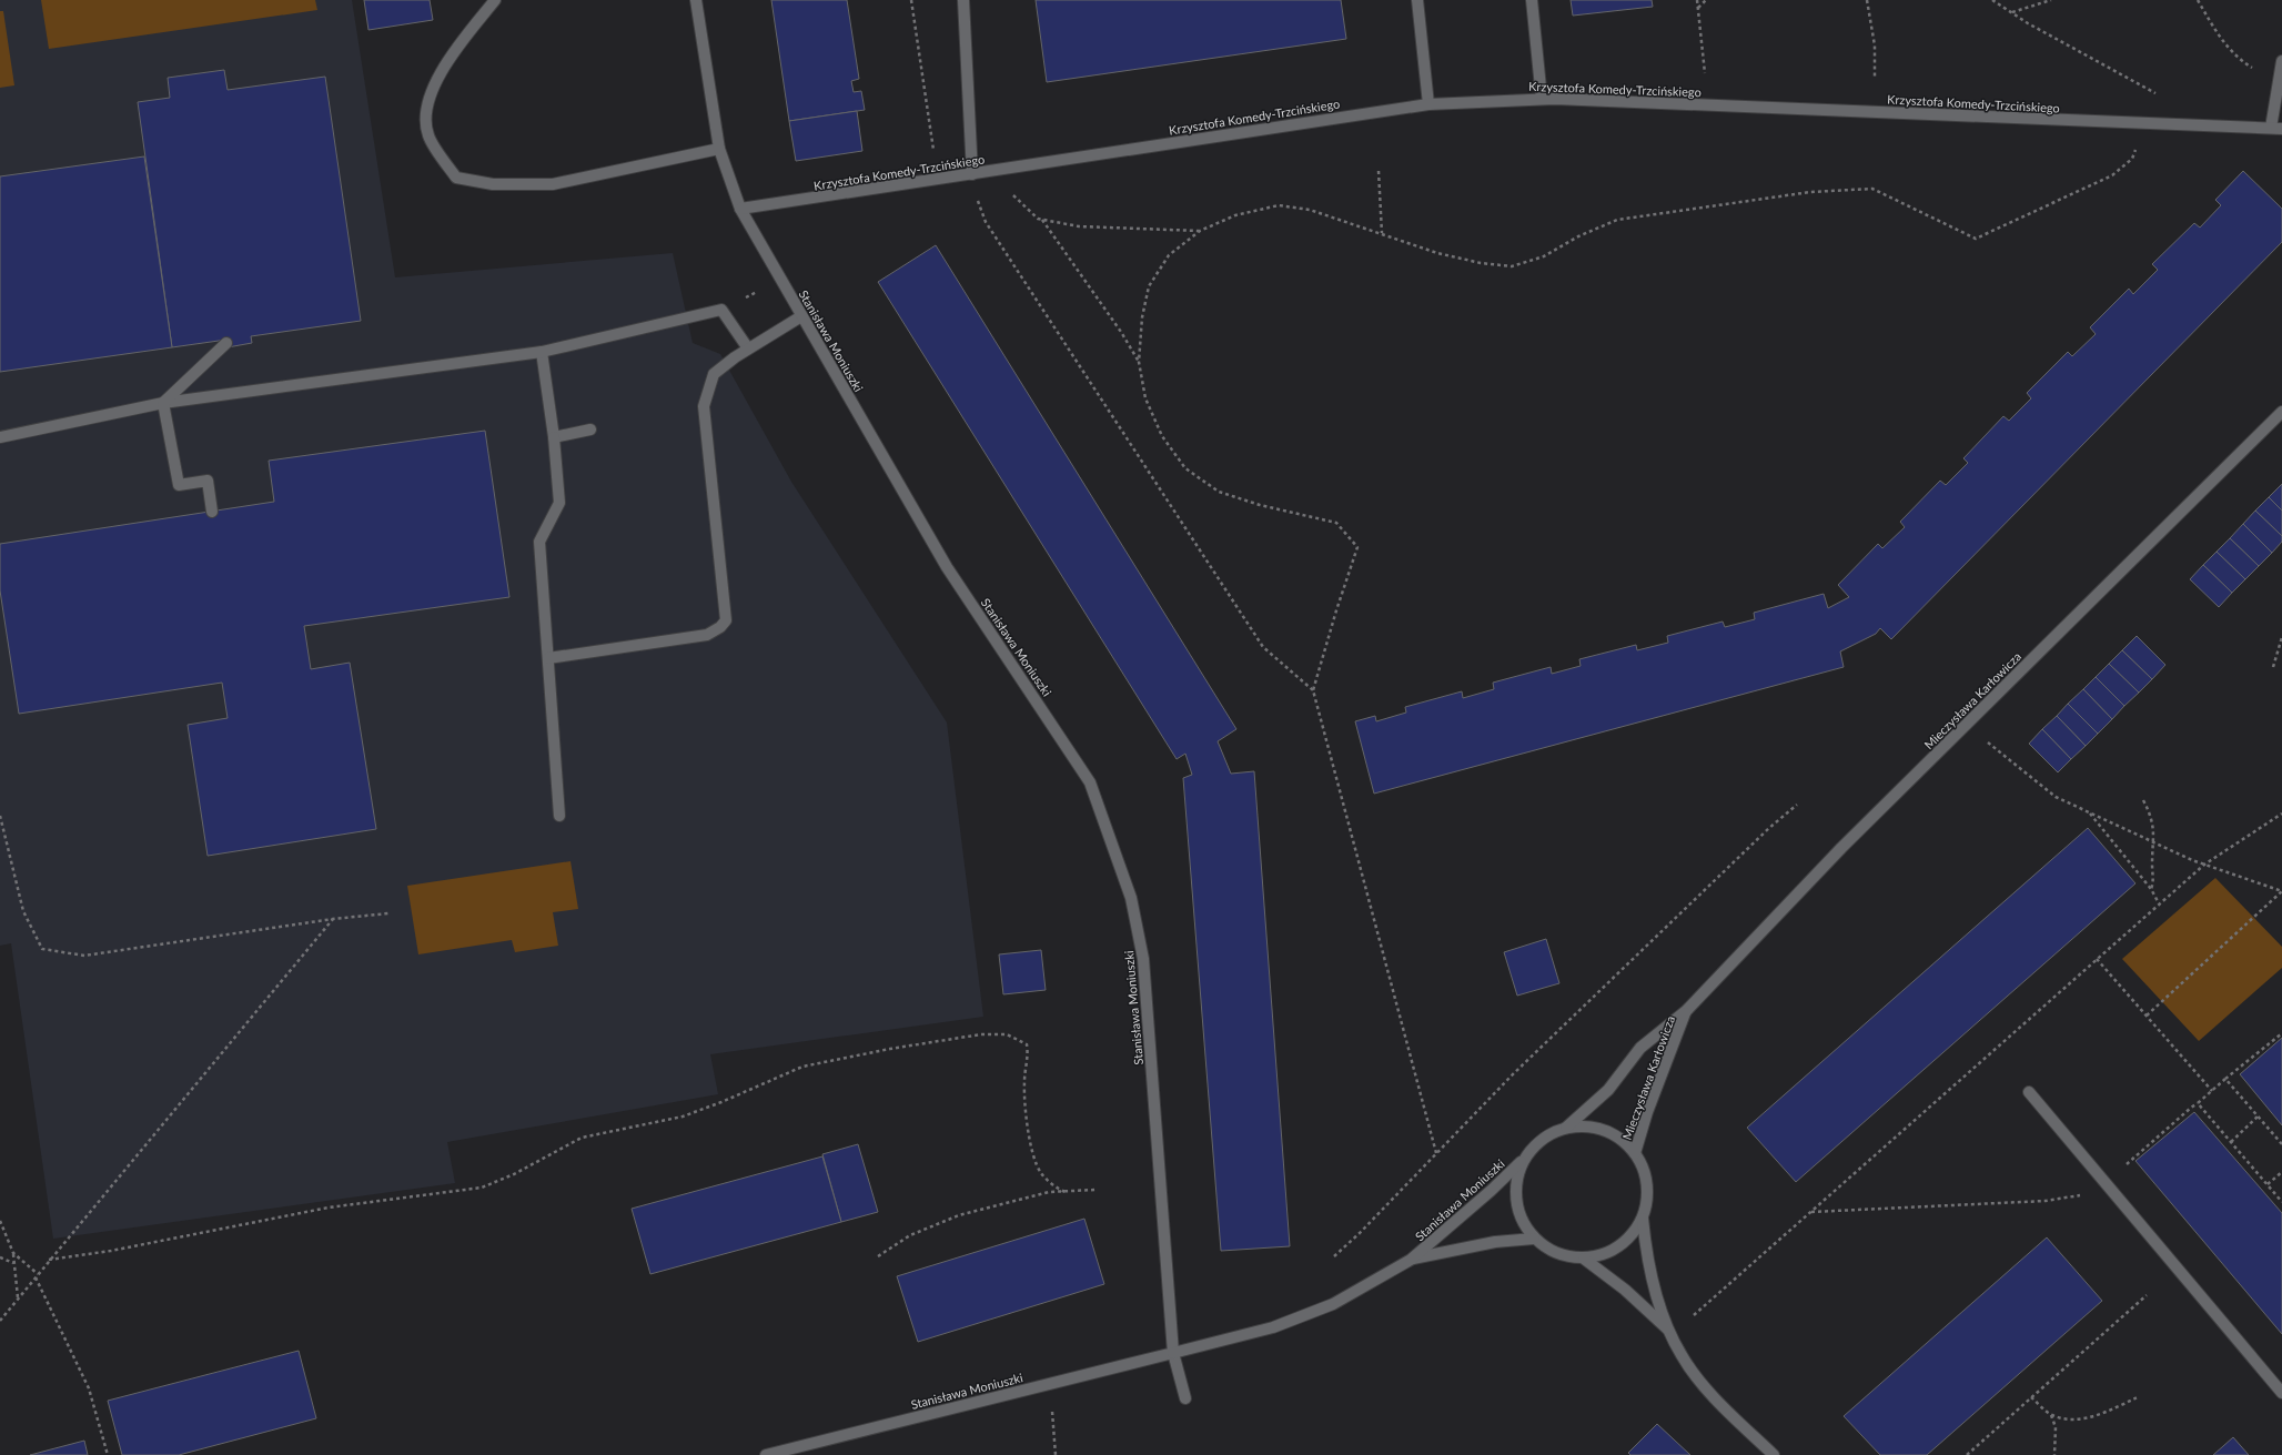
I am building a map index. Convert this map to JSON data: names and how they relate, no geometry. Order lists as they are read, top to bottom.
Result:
{
  "streets": {
    "street": ["Krzysztofa Komedy-Trzcińskiego", "Stanisława Moniuszki", "Mieczysława Karłowicza"]
  },
  "crossings": [
    ["Krzysztofa Komedy-Trzcińskiego", "Stanisława Moniuszki"],
    ["Stanisława Moniuszki", "Mieczysława Karłowicza"]
  ]
}
